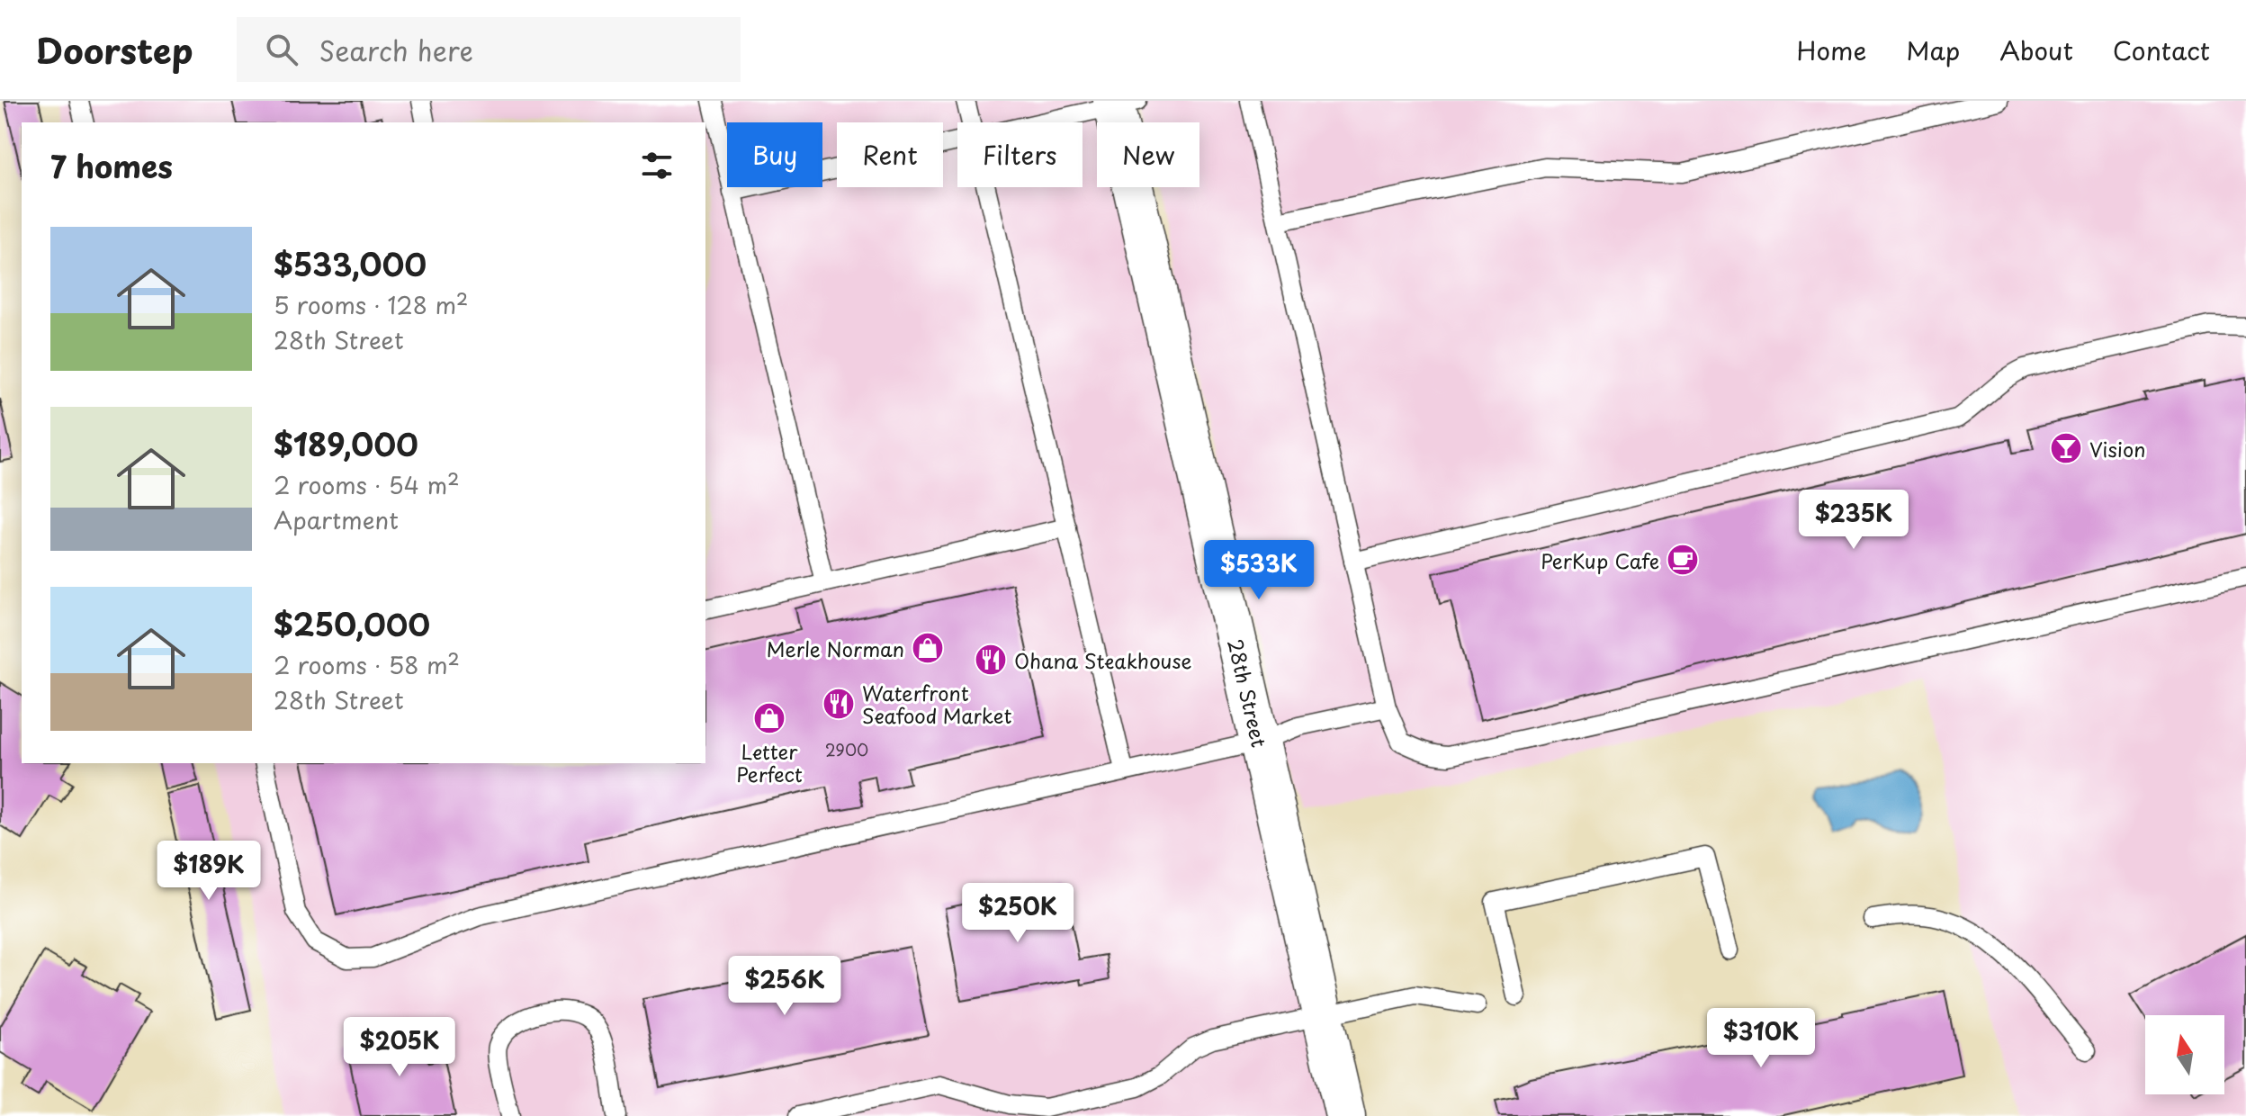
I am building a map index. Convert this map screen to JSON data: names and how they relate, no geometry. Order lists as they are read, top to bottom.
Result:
{
  "streets": {
    "street": ["28th Street"]
  },
  "places": {
    "bar": ["Vision"],
    "cafe": ["PerKup Cafe"],
    "shop": ["Merle Norman", "Letter Perfect"],
    "restaurant": ["Ohana Steakhouse", "Waterfront Seafood Market"]
  },
  "house_numbers": ["2900"],
  "north": "top",
  "page": {
    "header": "Doorstep",
    "search": "Search here",
    "nav": [
      "Home",
      "Map",
      "About",
      "Contact"
    ],
    "chip": [
      "Buy",
      "Rent",
      "Filters",
      "New"
    ],
    "heading": "7 homes",
    "list": [
      {
        "name": "$533,000",
        "note": "5 rooms · 128 m² · 28th Street"
      },
      {
        "name": "$189,000",
        "note": "2 rooms · 54 m² · Apartment"
      },
      {
        "name": "$250,000",
        "note": "2 rooms · 58 m² · 28th Street"
      }
    ],
    "price": [
      "$235K",
      "$533K",
      "$189K",
      "$250K",
      "$256K",
      "$310K",
      "$205K"
    ]
  }
}
